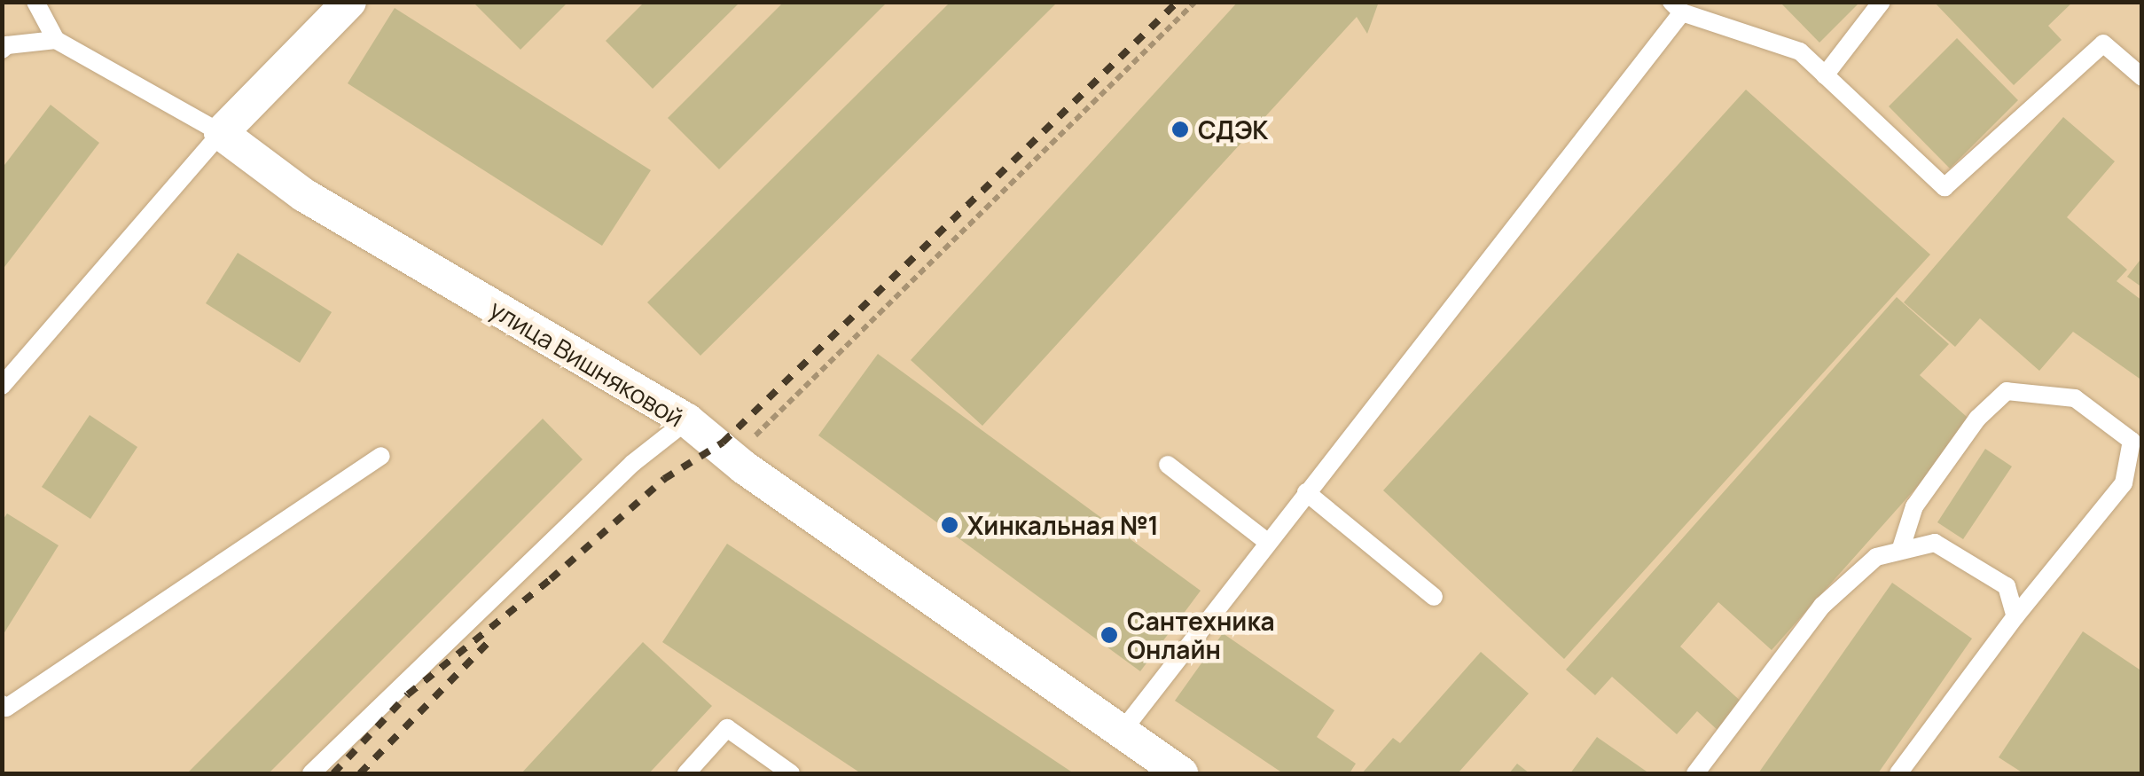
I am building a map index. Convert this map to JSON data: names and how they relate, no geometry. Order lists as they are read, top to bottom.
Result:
{
  "streets": {
    "street": ["улица Вишняковой"]
  },
  "places": ["СДЭК", "Хинкальная №1", "Сантехника Онлайн"]
}
